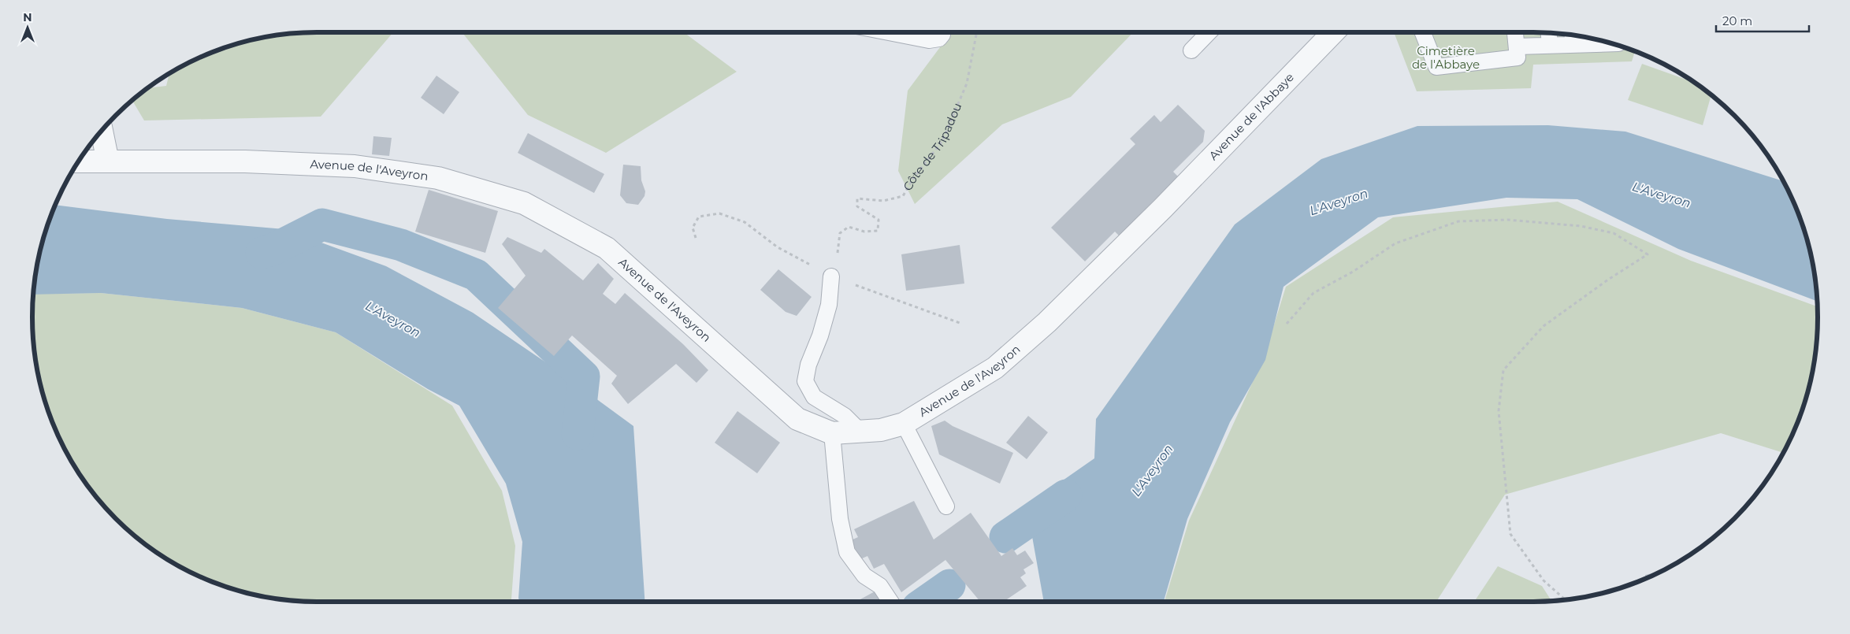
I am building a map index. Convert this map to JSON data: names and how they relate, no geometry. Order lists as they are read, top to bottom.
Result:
{
  "streets": {
    "street": ["Avenue de l'Abbaye", "Avenue de l'Aveyron"],
    "path": ["Côte de Tripadou"]
  },
  "crossings": [
    ["Avenue de l'Abbaye", "Avenue de l'Aveyron"]
  ],
  "water": ["L'Aveyron"],
  "parks": ["Cimetière de l'Abbaye"],
  "scale_bar": "20 m",
  "north": "top"
}
